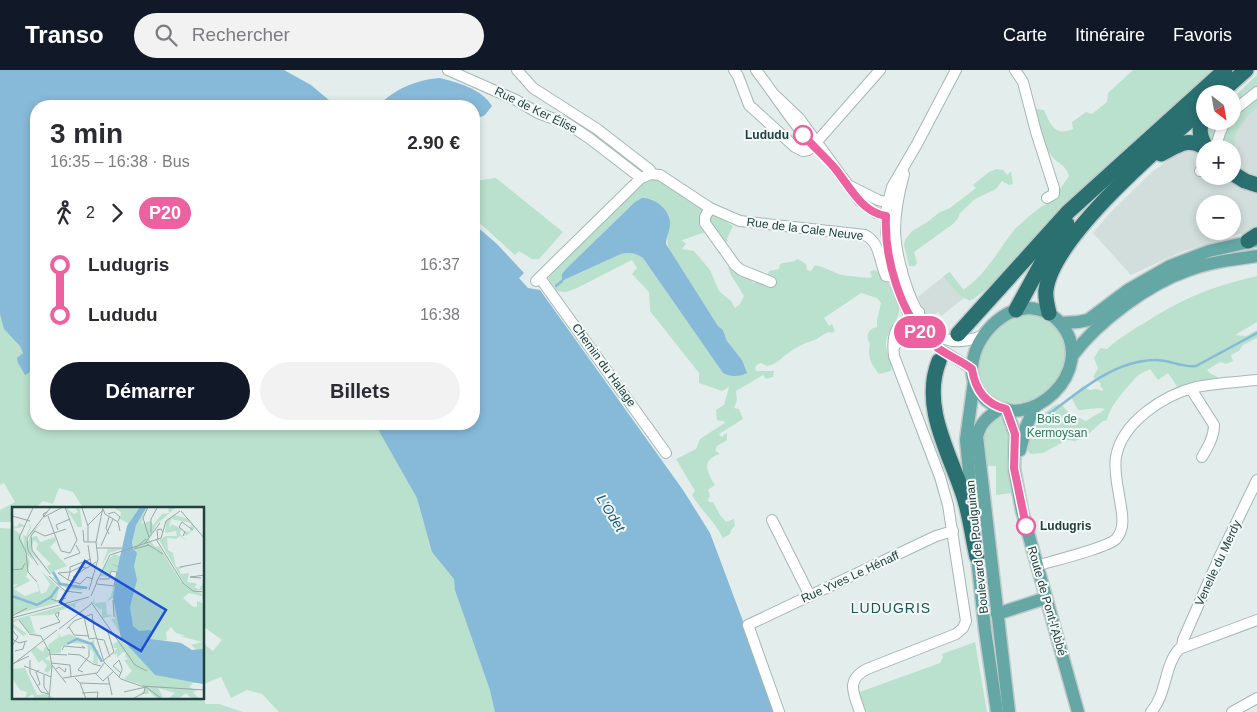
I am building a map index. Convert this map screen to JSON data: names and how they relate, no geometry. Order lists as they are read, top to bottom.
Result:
{
  "streets": {
    "main road": ["Boulevard de Poulguinan", "Route de Pont-l'Abbé"],
    "street": [
      "Rue de Ker Élise",
      "Rue de la Cale Neuve",
      "Chemin du Halage",
      "Venelle du Merdy",
      "Rue Yves Le Hénaff"
    ]
  },
  "crossings": [
    ["Rue de Ker Élise", "Chemin du Halage"],
    ["Boulevard de Poulguinan", "Route de Pont-l'Abbé"]
  ],
  "districts": ["LUDUGRIS"],
  "water": ["L'Odet"],
  "parks": ["Bois de Kermoysan"],
  "places": ["Lududu", "Ludugris"],
  "lines": ["bus line P20"],
  "north": "bottom right",
  "page": {
    "header": "Transo",
    "search": "Rechercher",
    "nav": ["Carte", "Itinéraire", "Favoris"],
    "on_map": "P20",
    "map_buttons": ["+", "−"],
    "heading": ["3 min", "16:35 – 16:38 · Bus", "2.90 €"],
    "legs": ["2", "P20"],
    "list": [
      {
        "name": "Ludugris",
        "value": "16:37"
      },
      {
        "name": "Lududu",
        "value": "16:38"
      }
    ],
    "buttons": ["Démarrer", "Billets"]
  }
}
